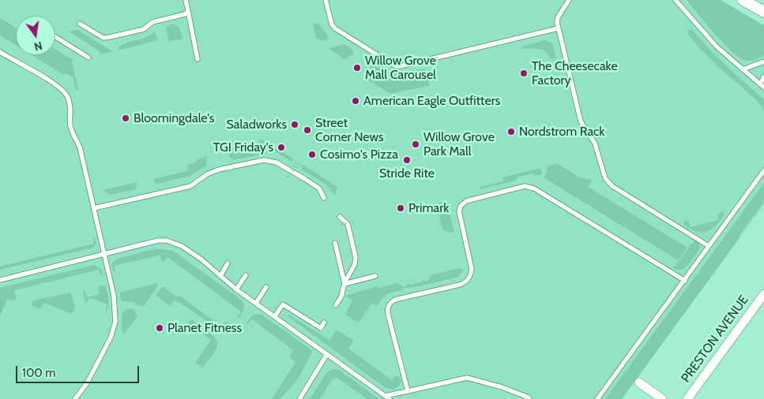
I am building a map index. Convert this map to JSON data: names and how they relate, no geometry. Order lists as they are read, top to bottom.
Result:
{
  "streets": {
    "street": ["PRESTON AVENUE"]
  },
  "places": [
    "Willow Grove Mall Carousel",
    "The Cheesecake Factory",
    "American Eagle Outfitters",
    "Bloomingdale's",
    "Saladworks",
    "Street Corner News",
    "Nordstrom Rack",
    "Willow Grove Park Mall",
    "TGI Friday's",
    "Cosimo's Pizza",
    "Stride Rite",
    "Primark",
    "Planet Fitness"
  ],
  "scale_bar": "100 m",
  "north": "bottom"
}
